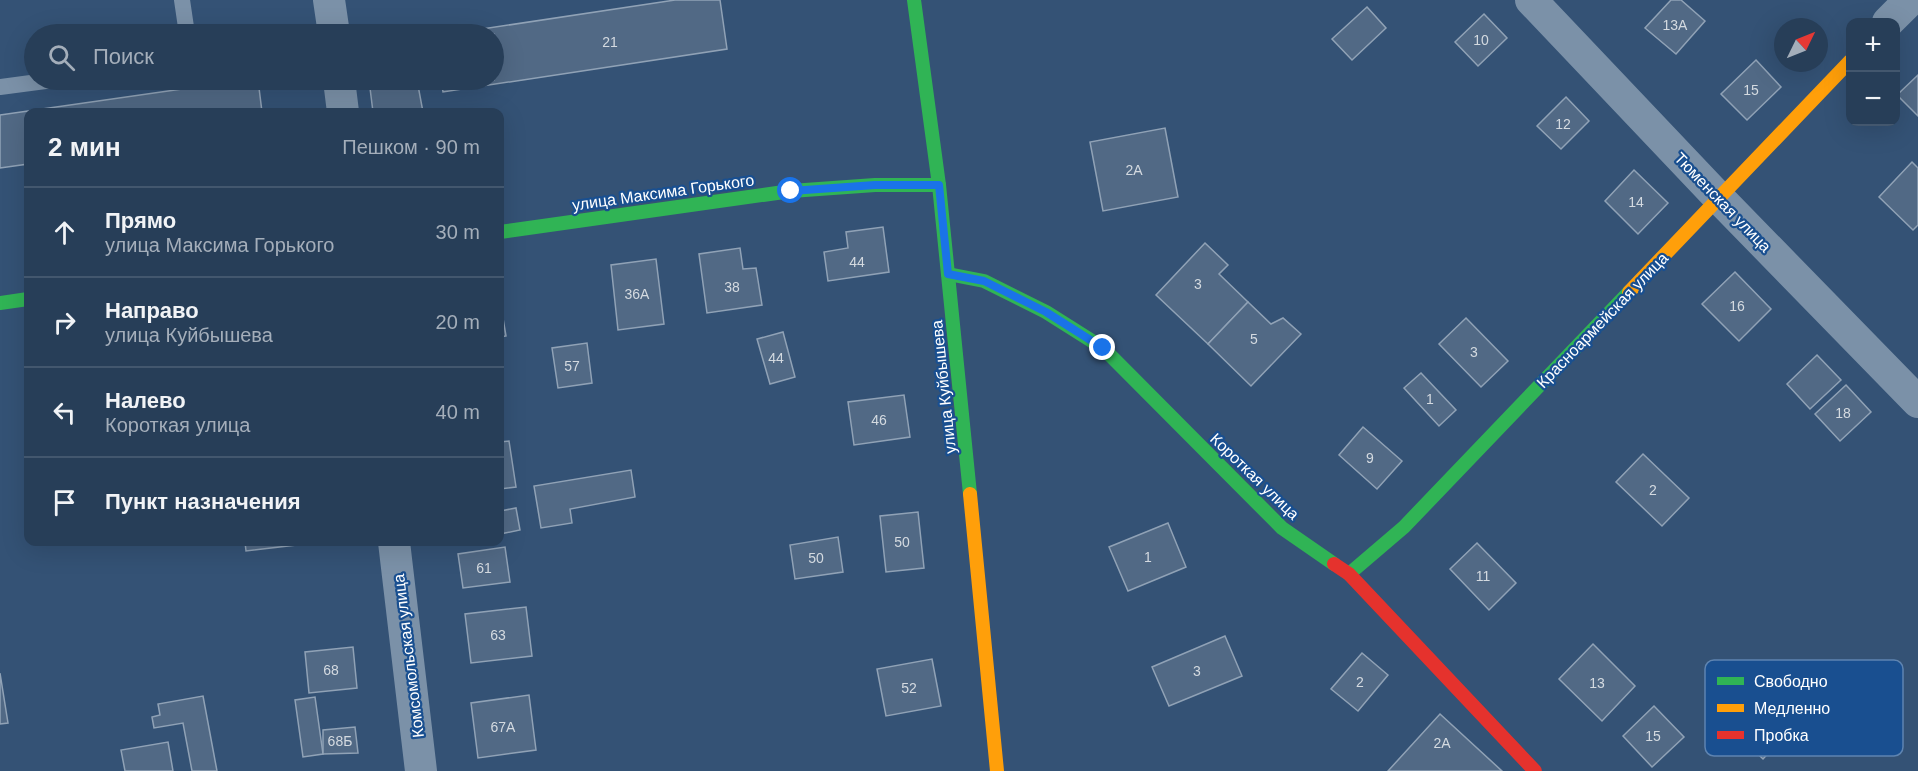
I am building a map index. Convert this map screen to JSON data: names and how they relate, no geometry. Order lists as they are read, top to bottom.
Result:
{
  "streets": {
    "street": [
      "улица Максима Горького",
      "Тюменская улица",
      "Красноармейская улица",
      "улица Куйбышева",
      "Короткая улица",
      "Комсомольская улица"
    ]
  },
  "crossings": [
    ["улица Максима Горького", "улица Куйбышева"],
    ["Тюменская улица", "Красноармейская улица"],
    ["Красноармейская улица", "Короткая улица"],
    ["улица Куйбышева", "Короткая улица"]
  ],
  "house_numbers": [
    "13А",
    "10",
    "21",
    "15",
    "12",
    "2А",
    "14",
    "44",
    "3",
    "38",
    "36А",
    "16",
    "5",
    "3",
    "44",
    "57",
    "1",
    "18",
    "46",
    "9",
    "2",
    "50",
    "1",
    "50",
    "61",
    "11",
    "63",
    "68",
    "3",
    "2",
    "13",
    "52",
    "67А",
    "15",
    "68Б",
    "2А"
  ],
  "legend": ["Свободно", "Медленно", "Пробка"],
  "north": "top right",
  "page": {
    "map_buttons": ["+", "−"],
    "search": "Поиск",
    "heading": ["2 мин", "Пешком · 90 m"],
    "list": [
      ["Прямо", "улица Максима Горького", "30 m"],
      ["Направо", "улица Куйбышева", "20 m"],
      ["Налево", "Короткая улица", "40 m"],
      "Пункт назначения"
    ]
  }
}
